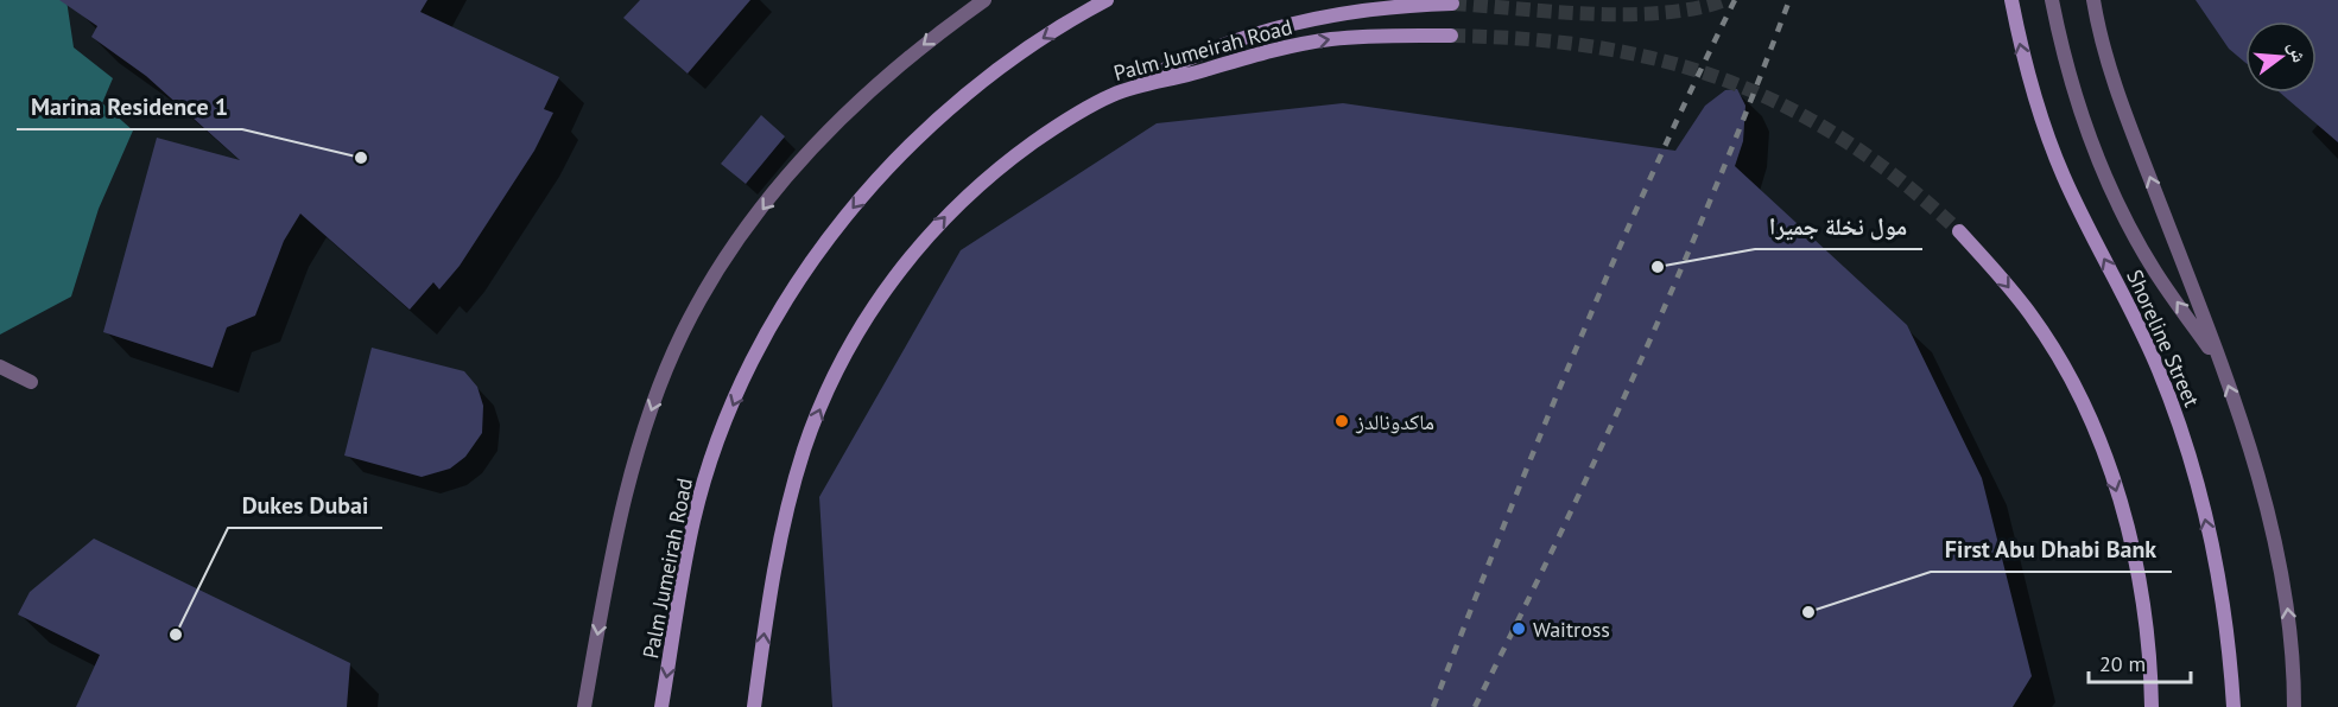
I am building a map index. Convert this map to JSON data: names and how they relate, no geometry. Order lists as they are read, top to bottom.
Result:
{
  "streets": {
    "main road": ["Palm Jumeirah Road", "Shoreline Street"]
  },
  "places": [
    "Marina Residence 1",
    "مول نخلة جميرا",
    "ماكدونالدز",
    "First Abu Dhabi Bank",
    "Waitross",
    "Dukes Dubai"
  ],
  "scale_bar": "20 m",
  "north": "right"
}
